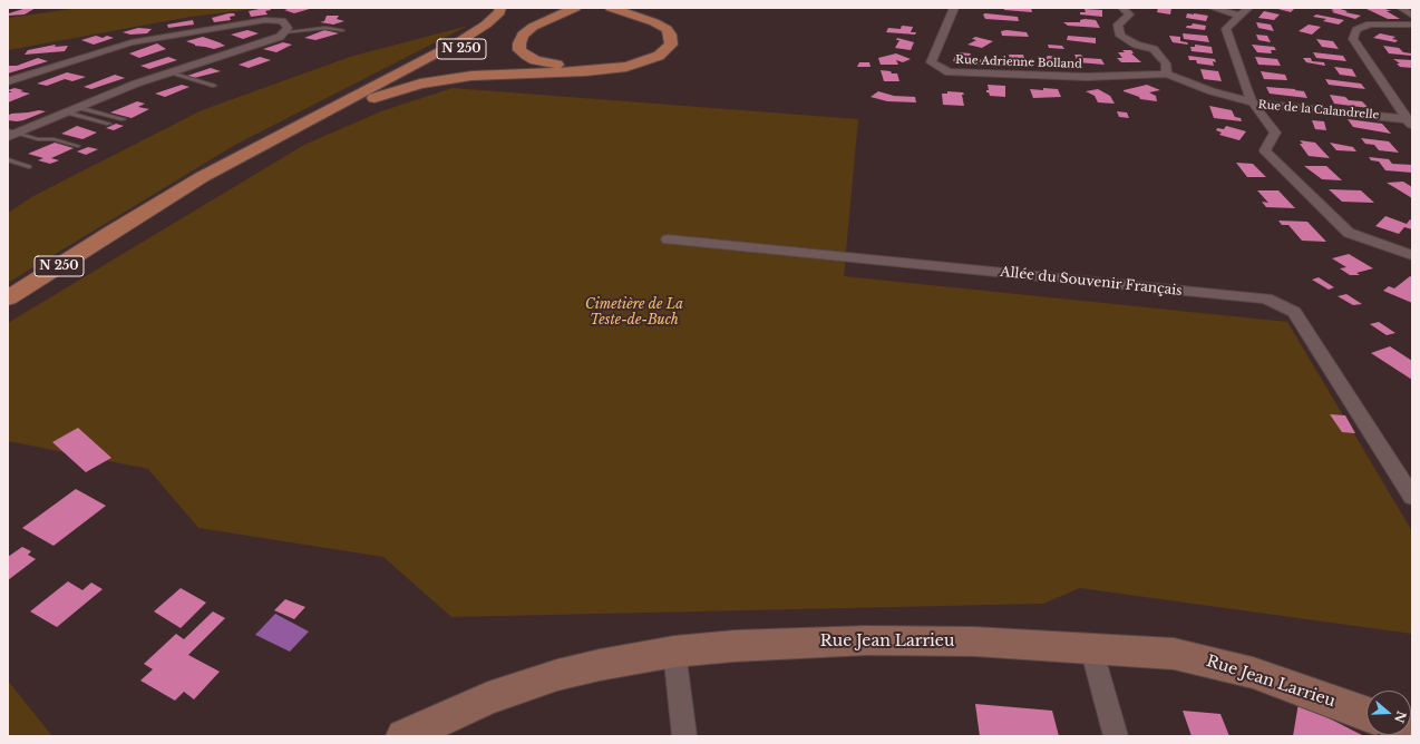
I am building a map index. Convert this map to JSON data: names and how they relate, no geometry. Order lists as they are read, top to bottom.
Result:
{
  "streets": {
    "main road": ["N 250"],
    "street": [
      "Rue Adrienne Bolland",
      "Rue de la Calandrelle",
      "Allée du Souvenir Français",
      "Rue Jean Larrieu"
    ]
  },
  "parks": ["Cimetière de La Teste-de-Buch"],
  "north": "right"
}
